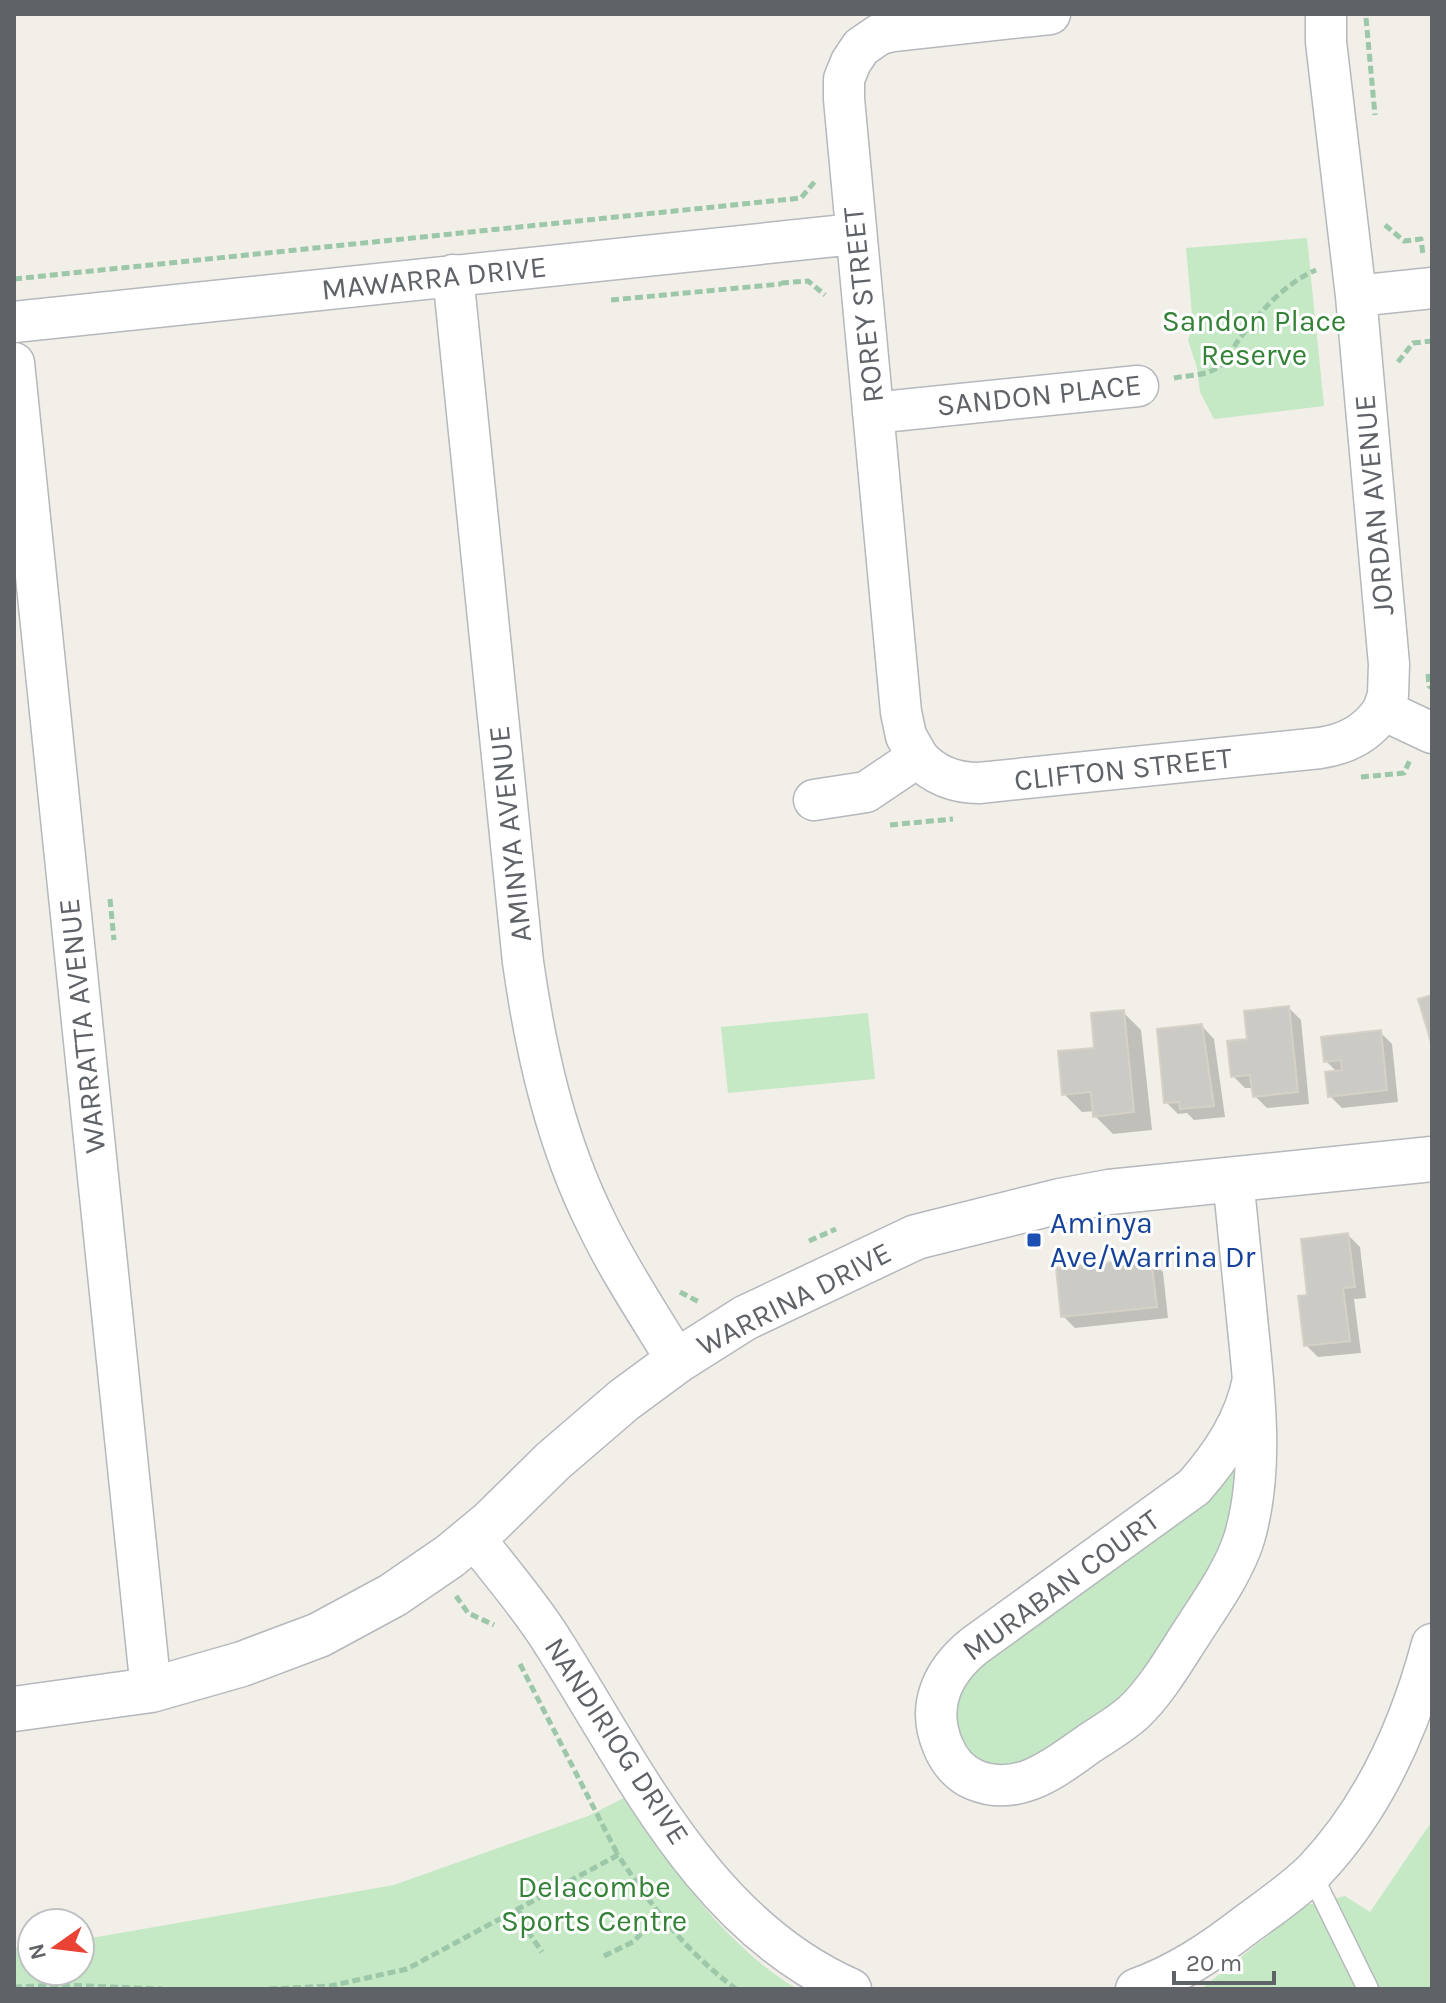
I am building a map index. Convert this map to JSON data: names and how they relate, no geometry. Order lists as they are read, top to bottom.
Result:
{
  "streets": {
    "street": [
      "MAWARRA DRIVE",
      "ROREY STREET",
      "SANDON PLACE",
      "JORDAN AVENUE",
      "CLIFTON STREET",
      "AMINYA AVENUE",
      "WARRATTA AVENUE",
      "WARRINA DRIVE",
      "MURABAN COURT",
      "NANDIRIOG DRIVE"
    ]
  },
  "crossings": [
    ["MAWARRA DRIVE", "ROREY STREET"],
    ["MAWARRA DRIVE", "AMINYA AVENUE"],
    ["ROREY STREET", "SANDON PLACE"],
    ["ROREY STREET", "CLIFTON STREET"],
    ["SANDON PLACE", "JORDAN AVENUE"],
    ["JORDAN AVENUE", "CLIFTON STREET"],
    ["AMINYA AVENUE", "WARRINA DRIVE"],
    ["WARRATTA AVENUE", "WARRINA DRIVE"],
    ["WARRINA DRIVE", "MURABAN COURT"],
    ["WARRINA DRIVE", "NANDIRIOG DRIVE"]
  ],
  "parks": ["Sandon Place Reserve", "Delacombe Sports Centre"],
  "places": {
    "transit": ["Aminya Ave/Warrina Dr"]
  },
  "scale_bar": "20 m",
  "north": "left"
}
